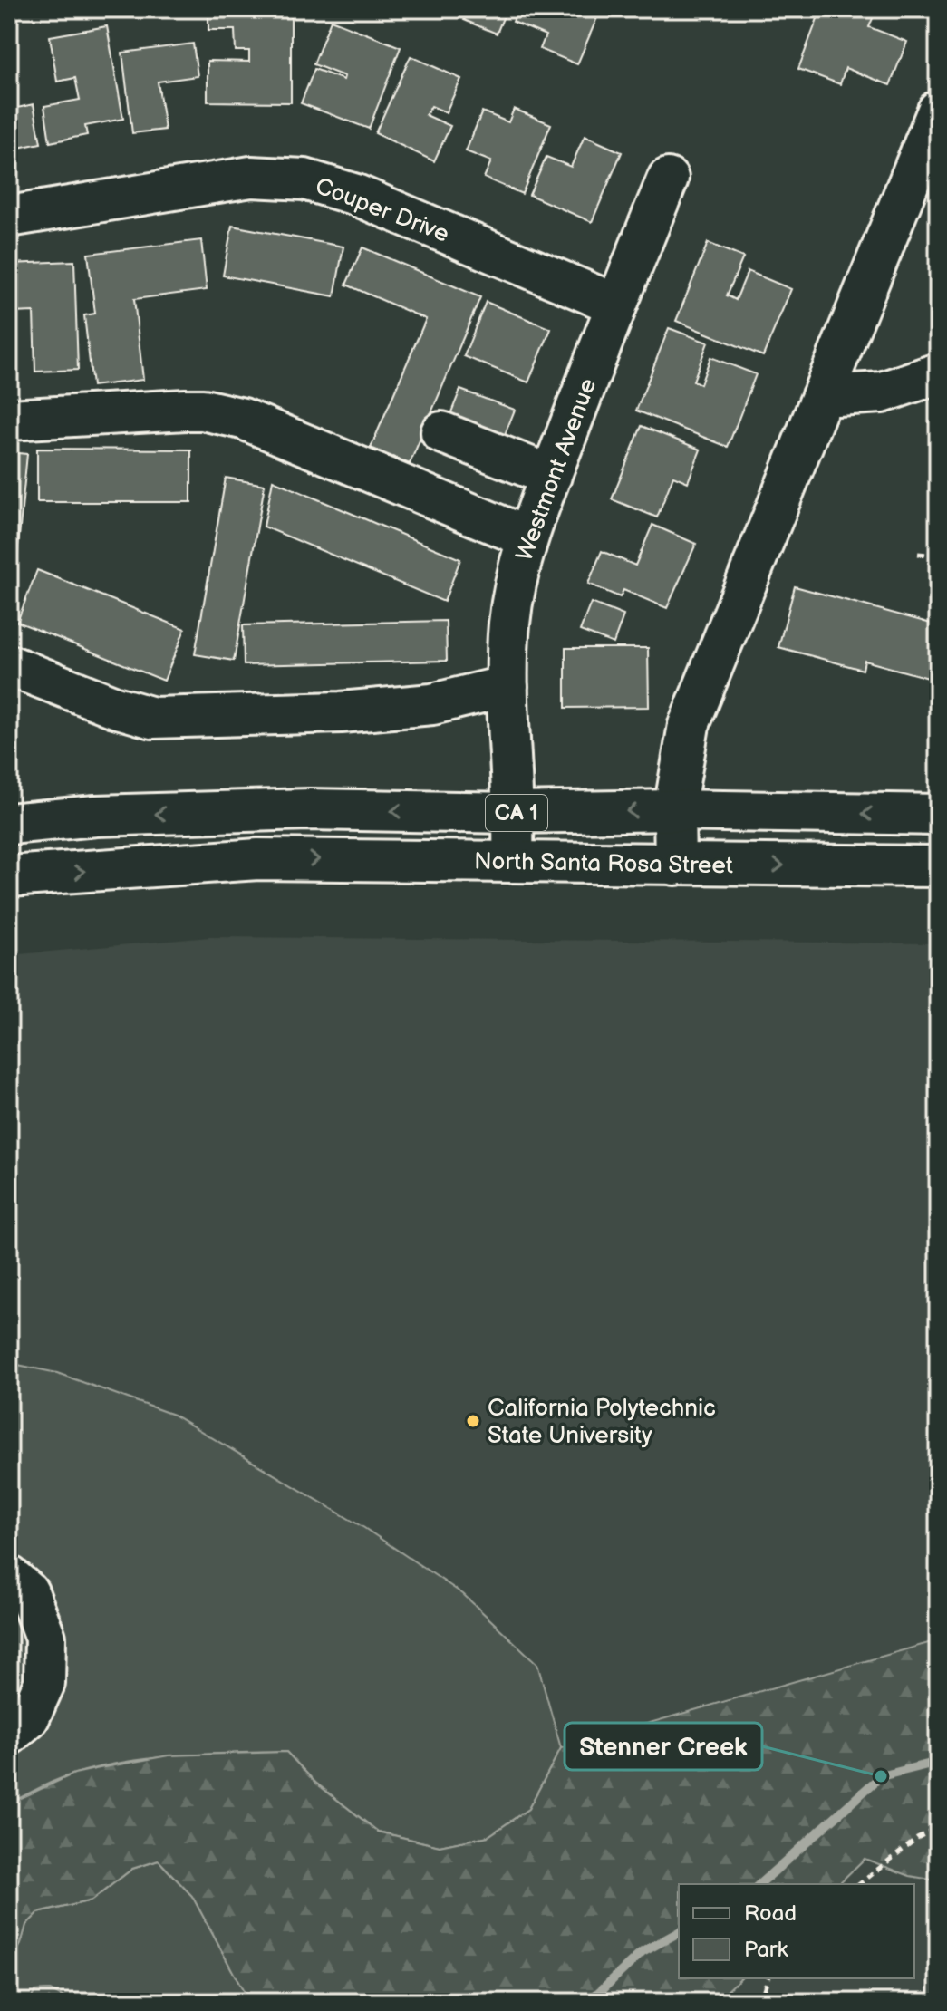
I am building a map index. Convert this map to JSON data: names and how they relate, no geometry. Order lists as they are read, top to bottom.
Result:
{
  "streets": {
    "main road": [
      "Couper Drive",
      "Westmont Avenue",
      "CA 1",
      "North Santa Rosa Street"
    ]
  },
  "crossings": [
    ["Couper Drive", "Westmont Avenue"],
    ["Westmont Avenue", "North Santa Rosa Street"]
  ],
  "places": ["California Polytechnic State University", "Stenner Creek"],
  "legend": ["Road", "Park"]
}
